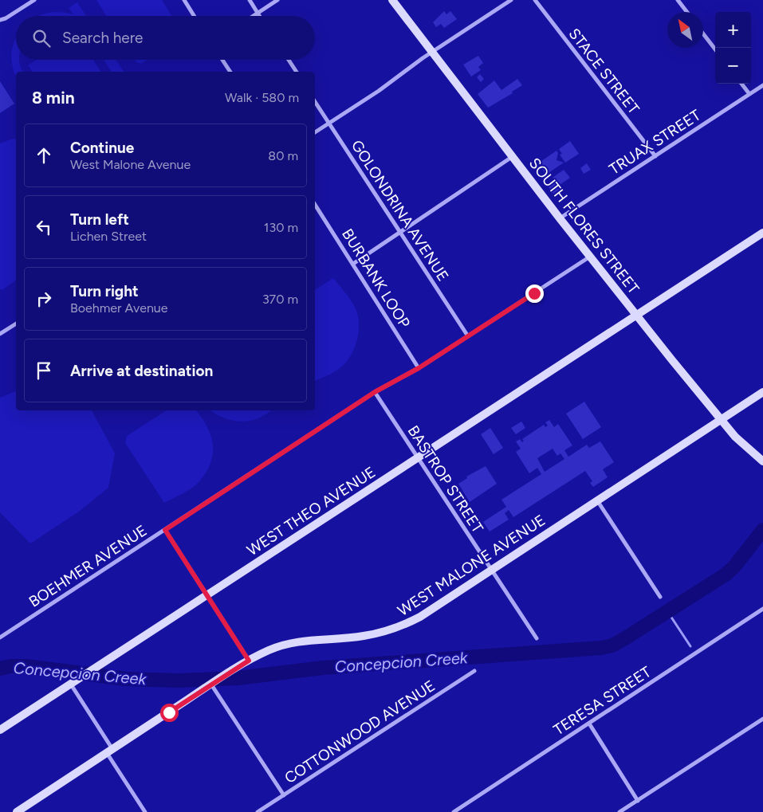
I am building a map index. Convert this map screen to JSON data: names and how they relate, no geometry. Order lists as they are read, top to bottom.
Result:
{
  "streets": {
    "street": [
      "STACE STREET",
      "TRUAX STREET",
      "GOLONDRINA AVENUE",
      "SOUTH FLORES STREET",
      "BURBANK LOOP",
      "BASTROP STREET",
      "WEST THEO AVENUE",
      "WEST MALONE AVENUE",
      "BOEHMER AVENUE",
      "TERESA STREET",
      "COTTONWOOD AVENUE"
    ]
  },
  "crossings": [
    ["STACE STREET", "TRUAX STREET"],
    ["TRUAX STREET", "SOUTH FLORES STREET"],
    ["GOLONDRINA AVENUE", "BOEHMER AVENUE"],
    ["SOUTH FLORES STREET", "WEST THEO AVENUE"],
    ["SOUTH FLORES STREET", "WEST MALONE AVENUE"],
    ["SOUTH FLORES STREET", "BOEHMER AVENUE"],
    ["BURBANK LOOP", "BOEHMER AVENUE"],
    ["BASTROP STREET", "WEST THEO AVENUE"],
    ["BASTROP STREET", "WEST MALONE AVENUE"],
    ["BASTROP STREET", "BOEHMER AVENUE"]
  ],
  "water": ["Concepcion Creek"],
  "north": "top left",
  "page": {
    "map_buttons": ["+", "−"],
    "search": "Search here",
    "heading": ["8 min", "Walk · 580 m"],
    "list": [
      ["Continue", "West Malone Avenue", "80 m"],
      ["Turn left", "Lichen Street", "130 m"],
      ["Turn right", "Boehmer Avenue", "370 m"],
      "Arrive at destination"
    ]
  }
}
